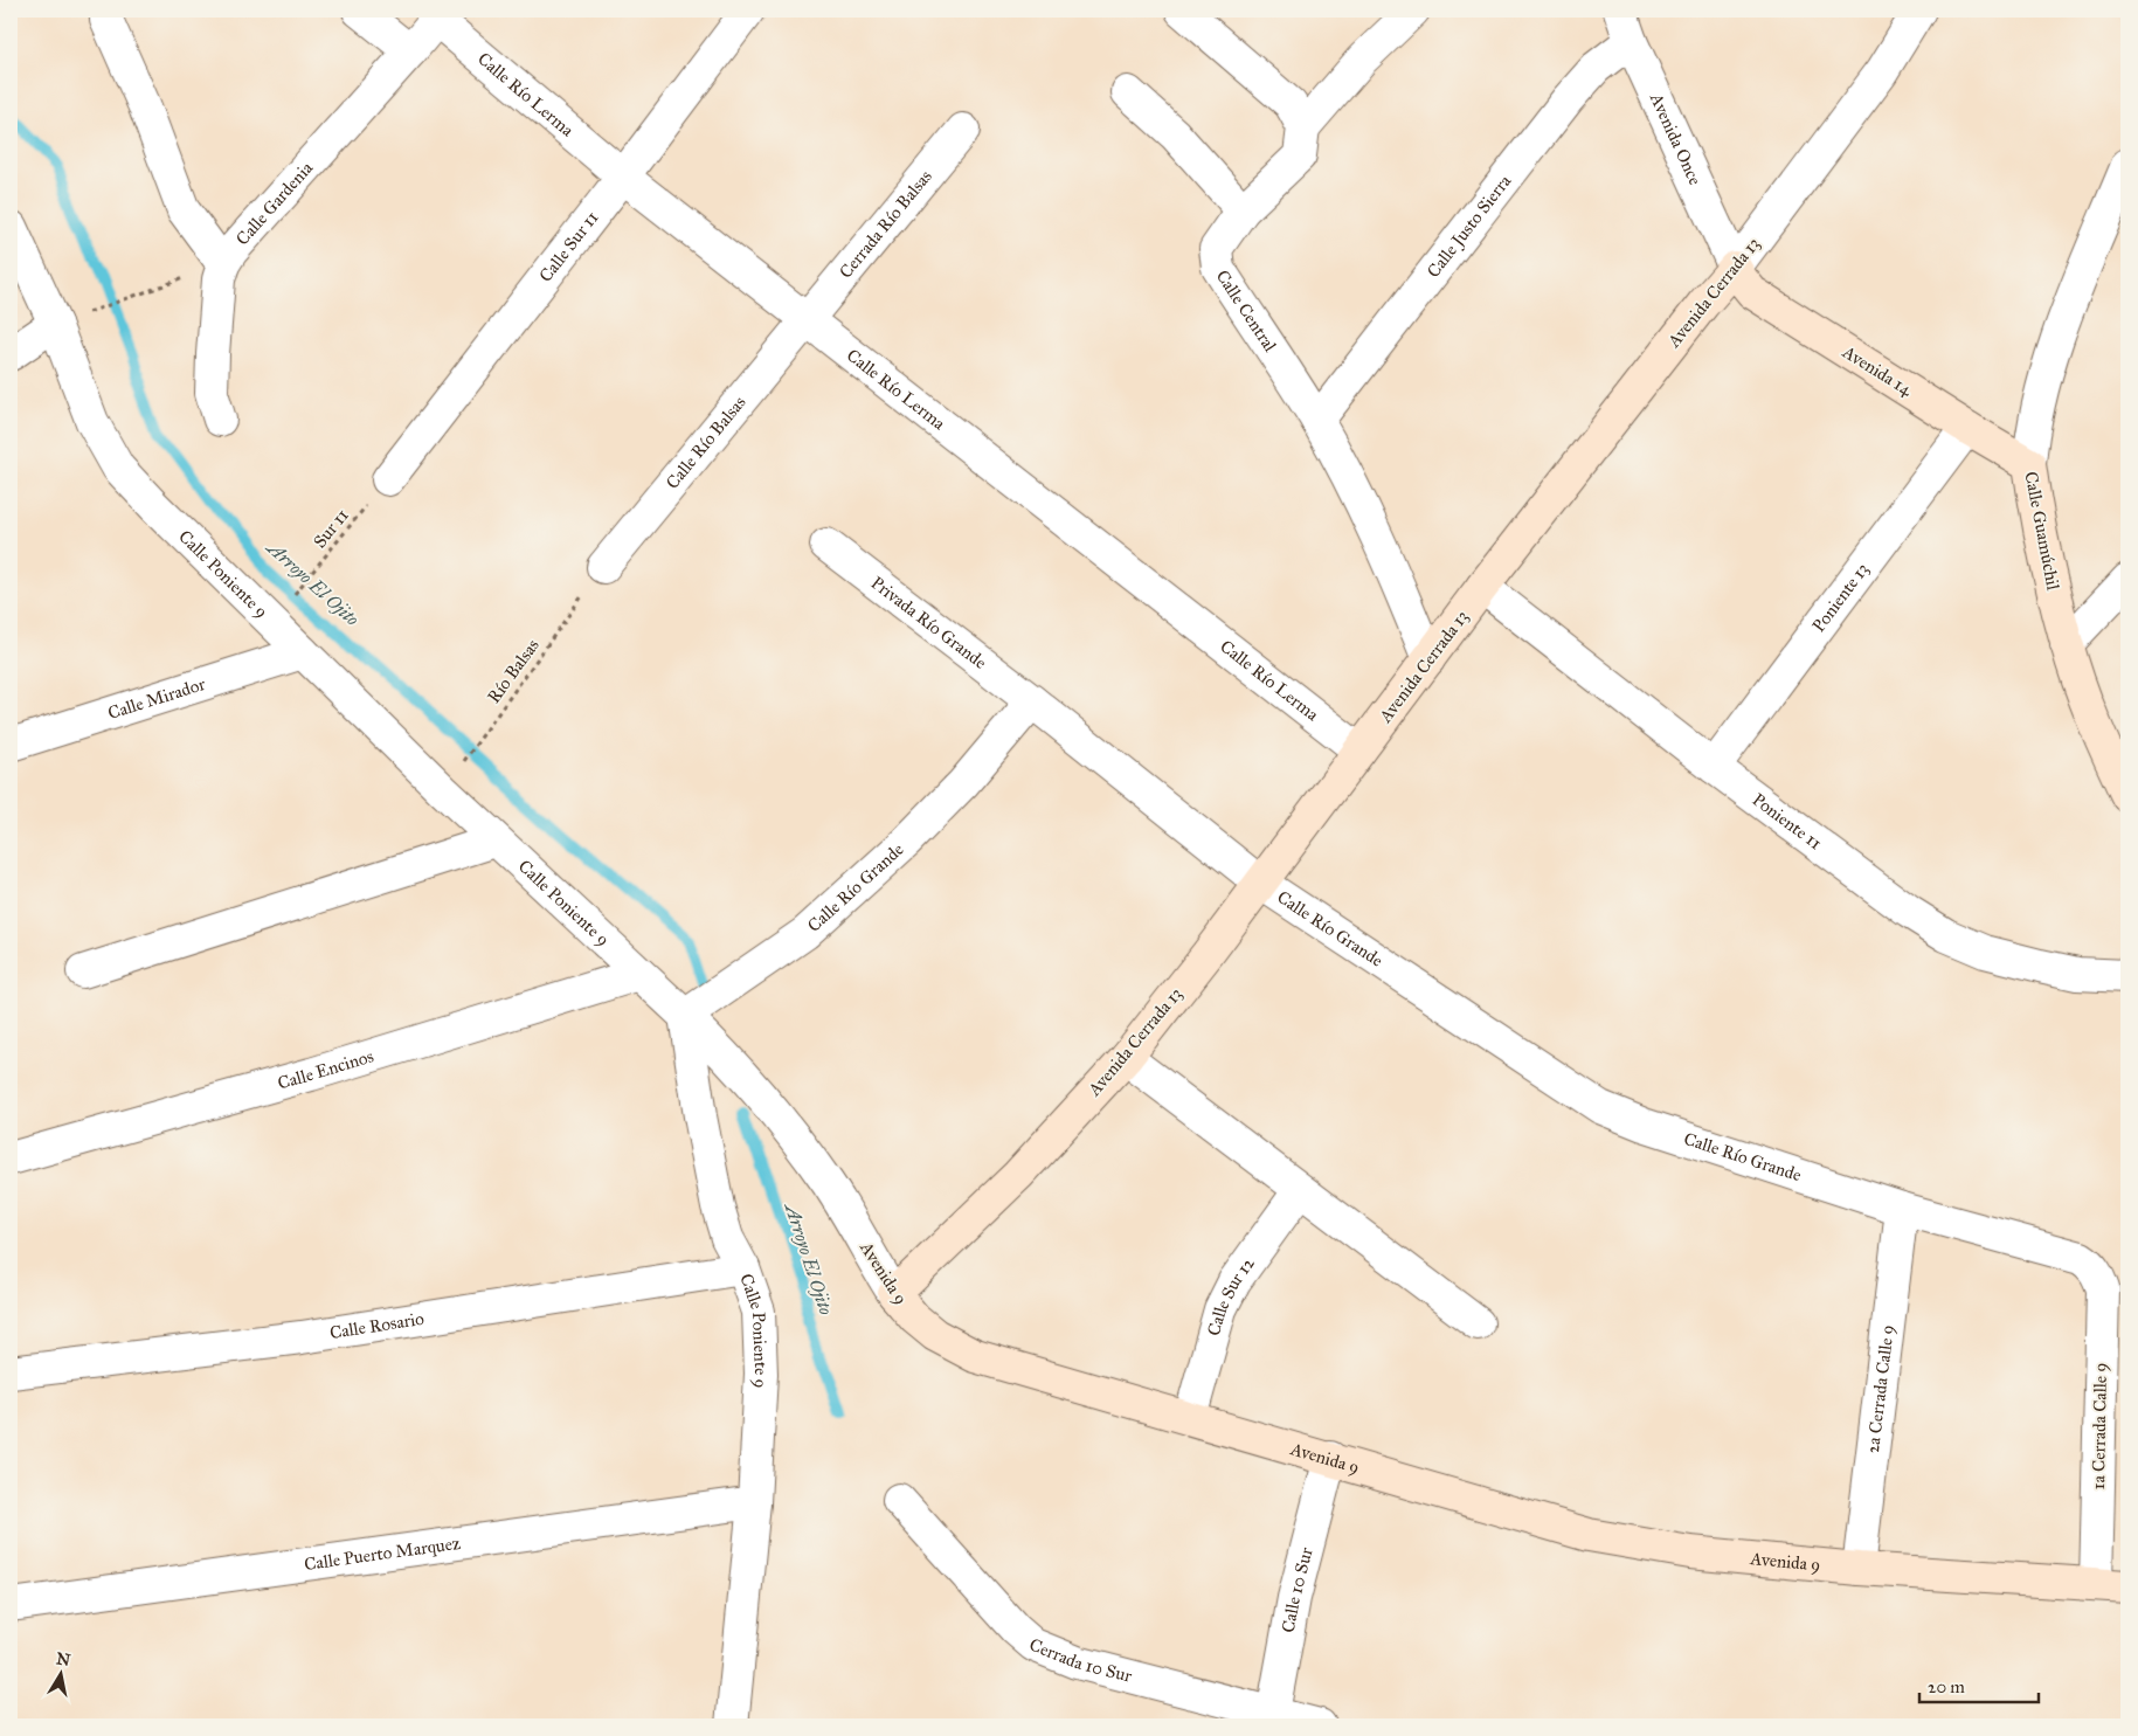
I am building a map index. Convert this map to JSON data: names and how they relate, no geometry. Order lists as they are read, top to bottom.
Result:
{
  "streets": {
    "street": [
      "Calle Río Lerma",
      "Avenida Once",
      "Calle Gardenia",
      "Cerrada Río Balsas",
      "Calle Justo Sierra",
      "Calle Sur 11",
      "Avenida Cerrada 13",
      "Calle Central",
      "Avenida 14",
      "Calle Río Balsas",
      "Calle Guamúchil",
      "Calle Poniente 9",
      "Poniente 13",
      "Privada Río Grande",
      "Calle Mirador",
      "Poniente 11",
      "Calle Río Grande",
      "Calle Encinos",
      "Avenida 9",
      "Calle Sur 12",
      "Calle Rosario",
      "2a Cerrada Calle 9",
      "1a Cerrada Calle 9",
      "Calle Puerto Marquez",
      "Calle 10 Sur",
      "Cerrada 10 Sur"
    ],
    "path": ["Sur 11", "Río Balsas"]
  },
  "crossings": [
    ["Calle Río Lerma", "Calle Gardenia"],
    ["Calle Río Lerma", "Cerrada Río Balsas"],
    ["Calle Río Lerma", "Calle Sur 11"],
    ["Calle Río Lerma", "Avenida Cerrada 13"],
    ["Calle Río Lerma", "Calle Río Balsas"],
    ["Avenida Once", "Calle Justo Sierra"],
    ["Avenida Once", "Avenida Cerrada 13"],
    ["Avenida Once", "Avenida 14"],
    ["Calle Gardenia", "Calle Poniente 9"],
    ["Cerrada Río Balsas", "Calle Río Balsas"],
    ["Calle Justo Sierra", "Calle Central"],
    ["Calle Sur 11", "Sur 11"],
    ["Avenida Cerrada 13", "Calle Central"],
    ["Avenida Cerrada 13", "Avenida 14"],
    ["Avenida Cerrada 13", "Poniente 11"],
    ["Avenida Cerrada 13", "Calle Río Grande"],
    ["Avenida Cerrada 13", "Avenida 9"],
    ["Avenida 14", "Calle Guamúchil"],
    ["Avenida 14", "Poniente 13"],
    ["Calle Río Balsas", "Río Balsas"],
    ["Sur 11", "Calle Poniente 9"],
    ["Calle Poniente 9", "Río Balsas"],
    ["Calle Poniente 9", "Calle Mirador"],
    ["Calle Poniente 9", "Calle Río Grande"],
    ["Calle Poniente 9", "Calle Encinos"],
    ["Calle Poniente 9", "Avenida 9"],
    ["Calle Poniente 9", "Calle Rosario"],
    ["Calle Poniente 9", "Calle Puerto Marquez"],
    ["Poniente 13", "Poniente 11"],
    ["Privada Río Grande", "Calle Río Grande"],
    ["Calle Río Grande", "Avenida 9"],
    ["Calle Río Grande", "2a Cerrada Calle 9"],
    ["Calle Río Grande", "1a Cerrada Calle 9"],
    ["Avenida 9", "Calle Sur 12"],
    ["Avenida 9", "2a Cerrada Calle 9"],
    ["Avenida 9", "1a Cerrada Calle 9"],
    ["Avenida 9", "Calle 10 Sur"],
    ["Calle 10 Sur", "Cerrada 10 Sur"]
  ],
  "water": ["Arroyo El Ojito"],
  "scale_bar": "20 m",
  "north": "top"
}
